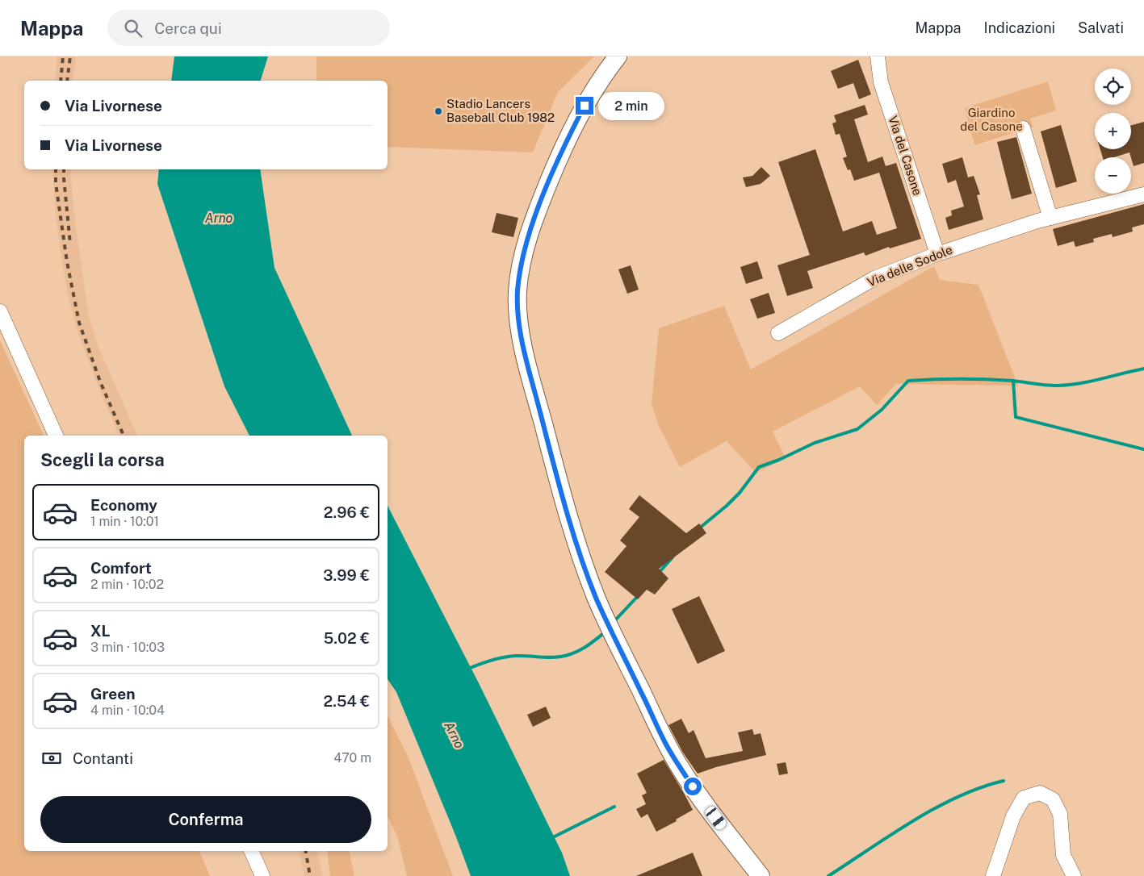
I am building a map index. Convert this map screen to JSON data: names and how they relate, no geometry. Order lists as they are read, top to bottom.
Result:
{
  "streets": {
    "street": ["Via del Casone", "Via delle Sodole"]
  },
  "crossings": [
    ["Via del Casone", "Via delle Sodole"]
  ],
  "water": ["Arno"],
  "parks": ["Giardino del Casone"],
  "places": ["Stadio Lancers Baseball Club 1982"],
  "page": {
    "header": "Mappa",
    "search": "Cerca qui",
    "nav": ["Mappa", "Indicazioni", "Salvati"],
    "map_buttons": ["+", "−"],
    "banner": ["Via Livornese", "Via Livornese"],
    "bubble": "2 min",
    "heading": "Scegli la corsa",
    "list": [
      {
        "name": "Economy",
        "note": "1 min · 10:01",
        "value": "2.96 €"
      },
      {
        "name": "Comfort",
        "note": "2 min · 10:02",
        "value": "3.99 €"
      },
      {
        "name": "XL",
        "note": "3 min · 10:03",
        "value": "5.02 €"
      },
      {
        "name": "Green",
        "note": "4 min · 10:04",
        "value": "2.54 €"
      }
    ],
    "pay": ["Contanti", "470 m"],
    "buttons": "Conferma"
  }
}
